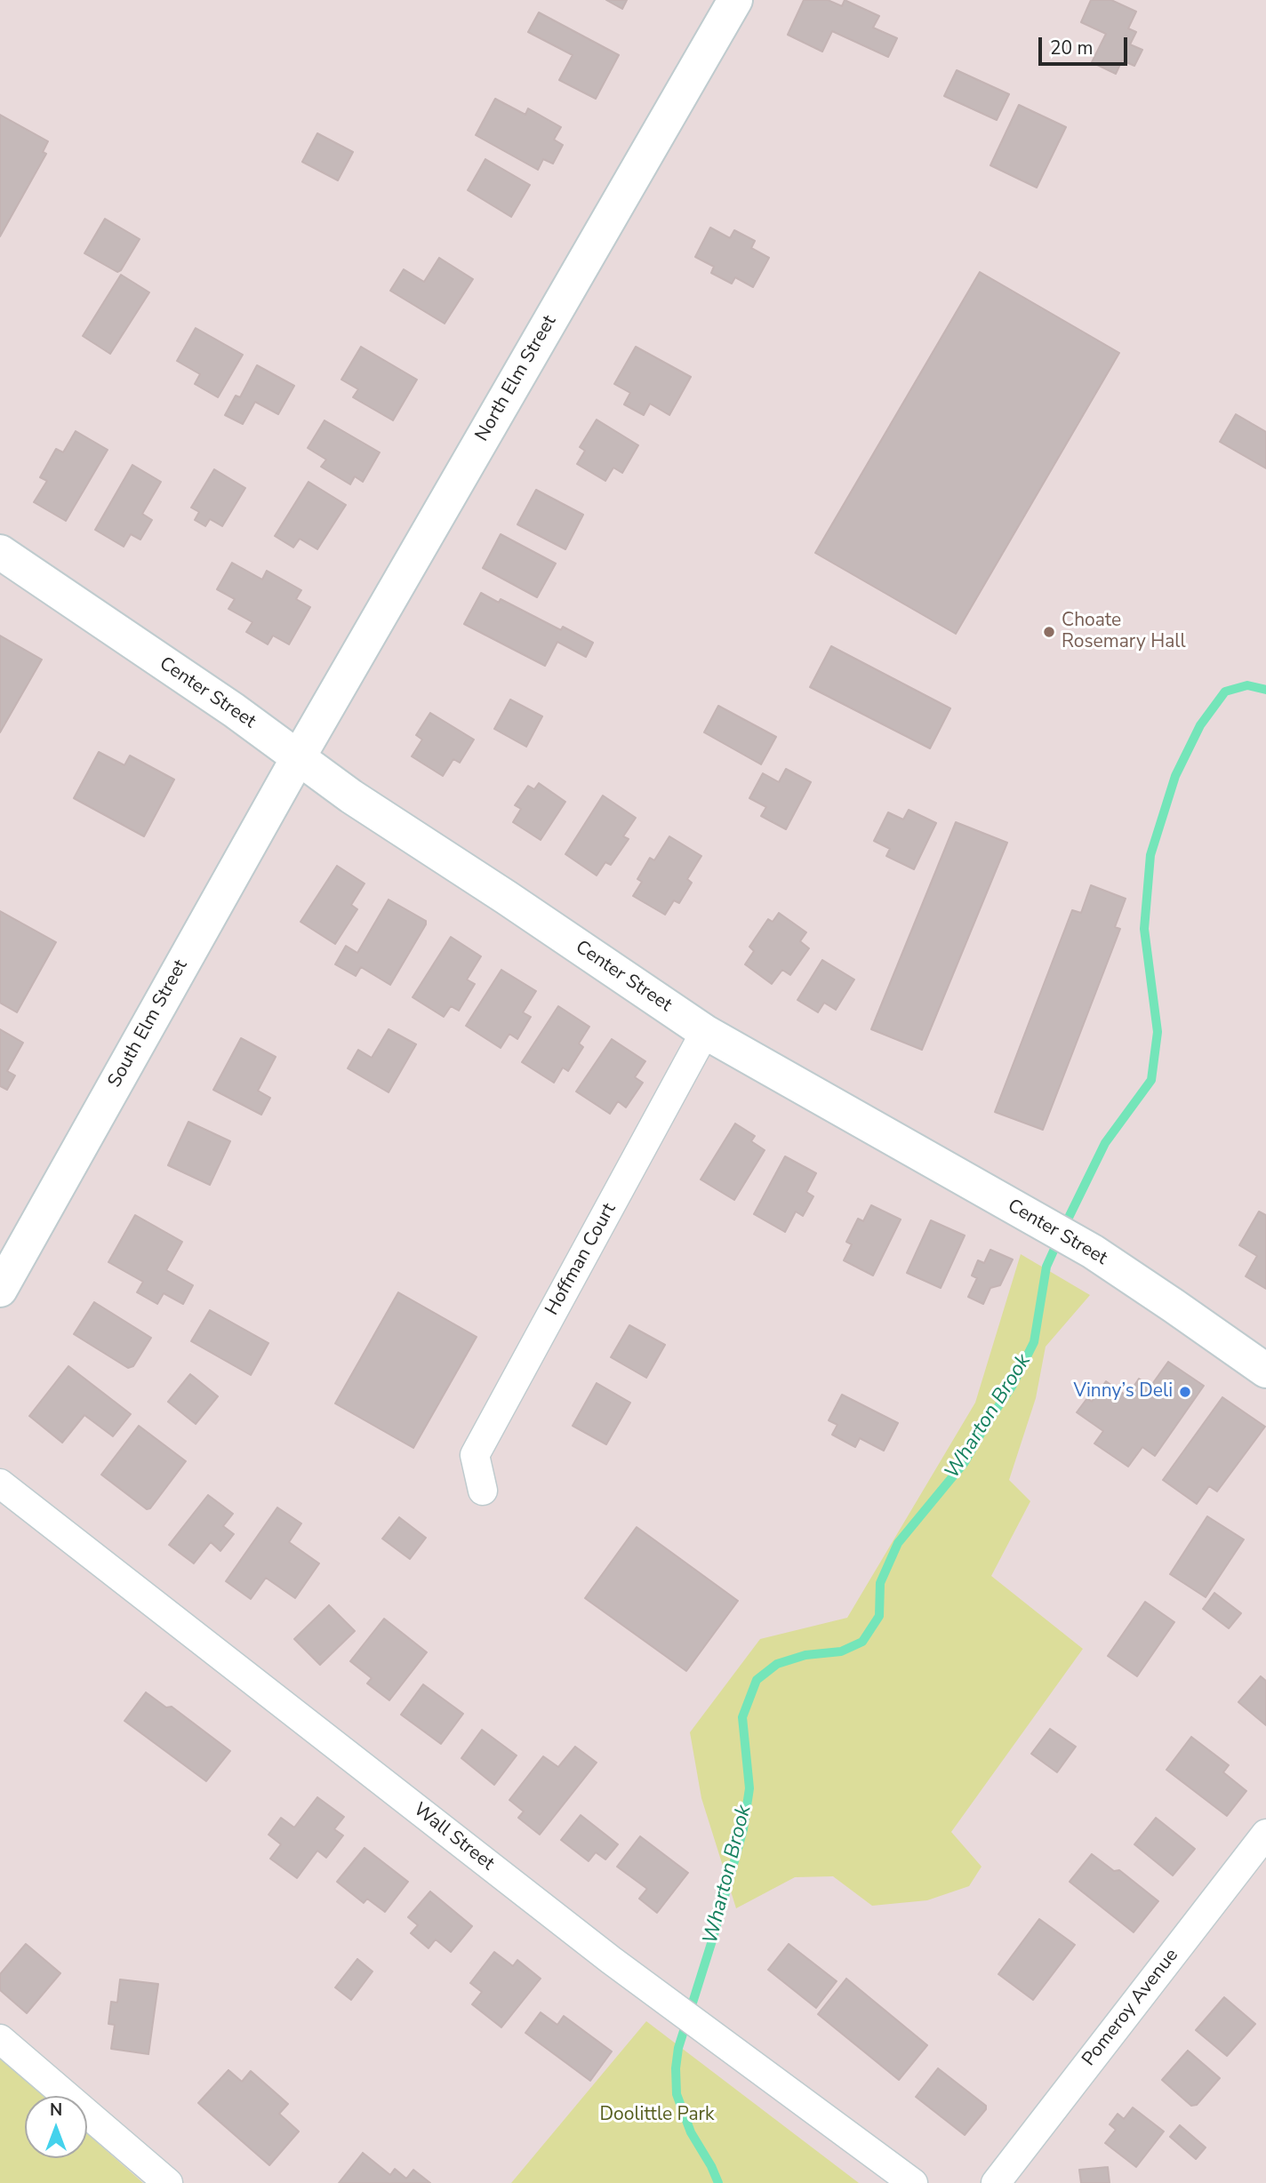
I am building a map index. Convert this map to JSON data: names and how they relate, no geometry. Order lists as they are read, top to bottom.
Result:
{
  "streets": {
    "main road": ["North Elm Street", "Center Street", "South Elm Street"],
    "street": ["Hoffman Court", "Wall Street", "Pomeroy Avenue"]
  },
  "crossings": [
    ["North Elm Street", "Center Street"],
    ["North Elm Street", "South Elm Street"],
    ["Center Street", "South Elm Street"],
    ["Center Street", "Hoffman Court"]
  ],
  "water": ["Wharton Brook"],
  "parks": ["Doolittle Park"],
  "places": ["Choate Rosemary Hall", "Vinny’s Deli"],
  "scale_bar": "20 m",
  "north": "top"
}
